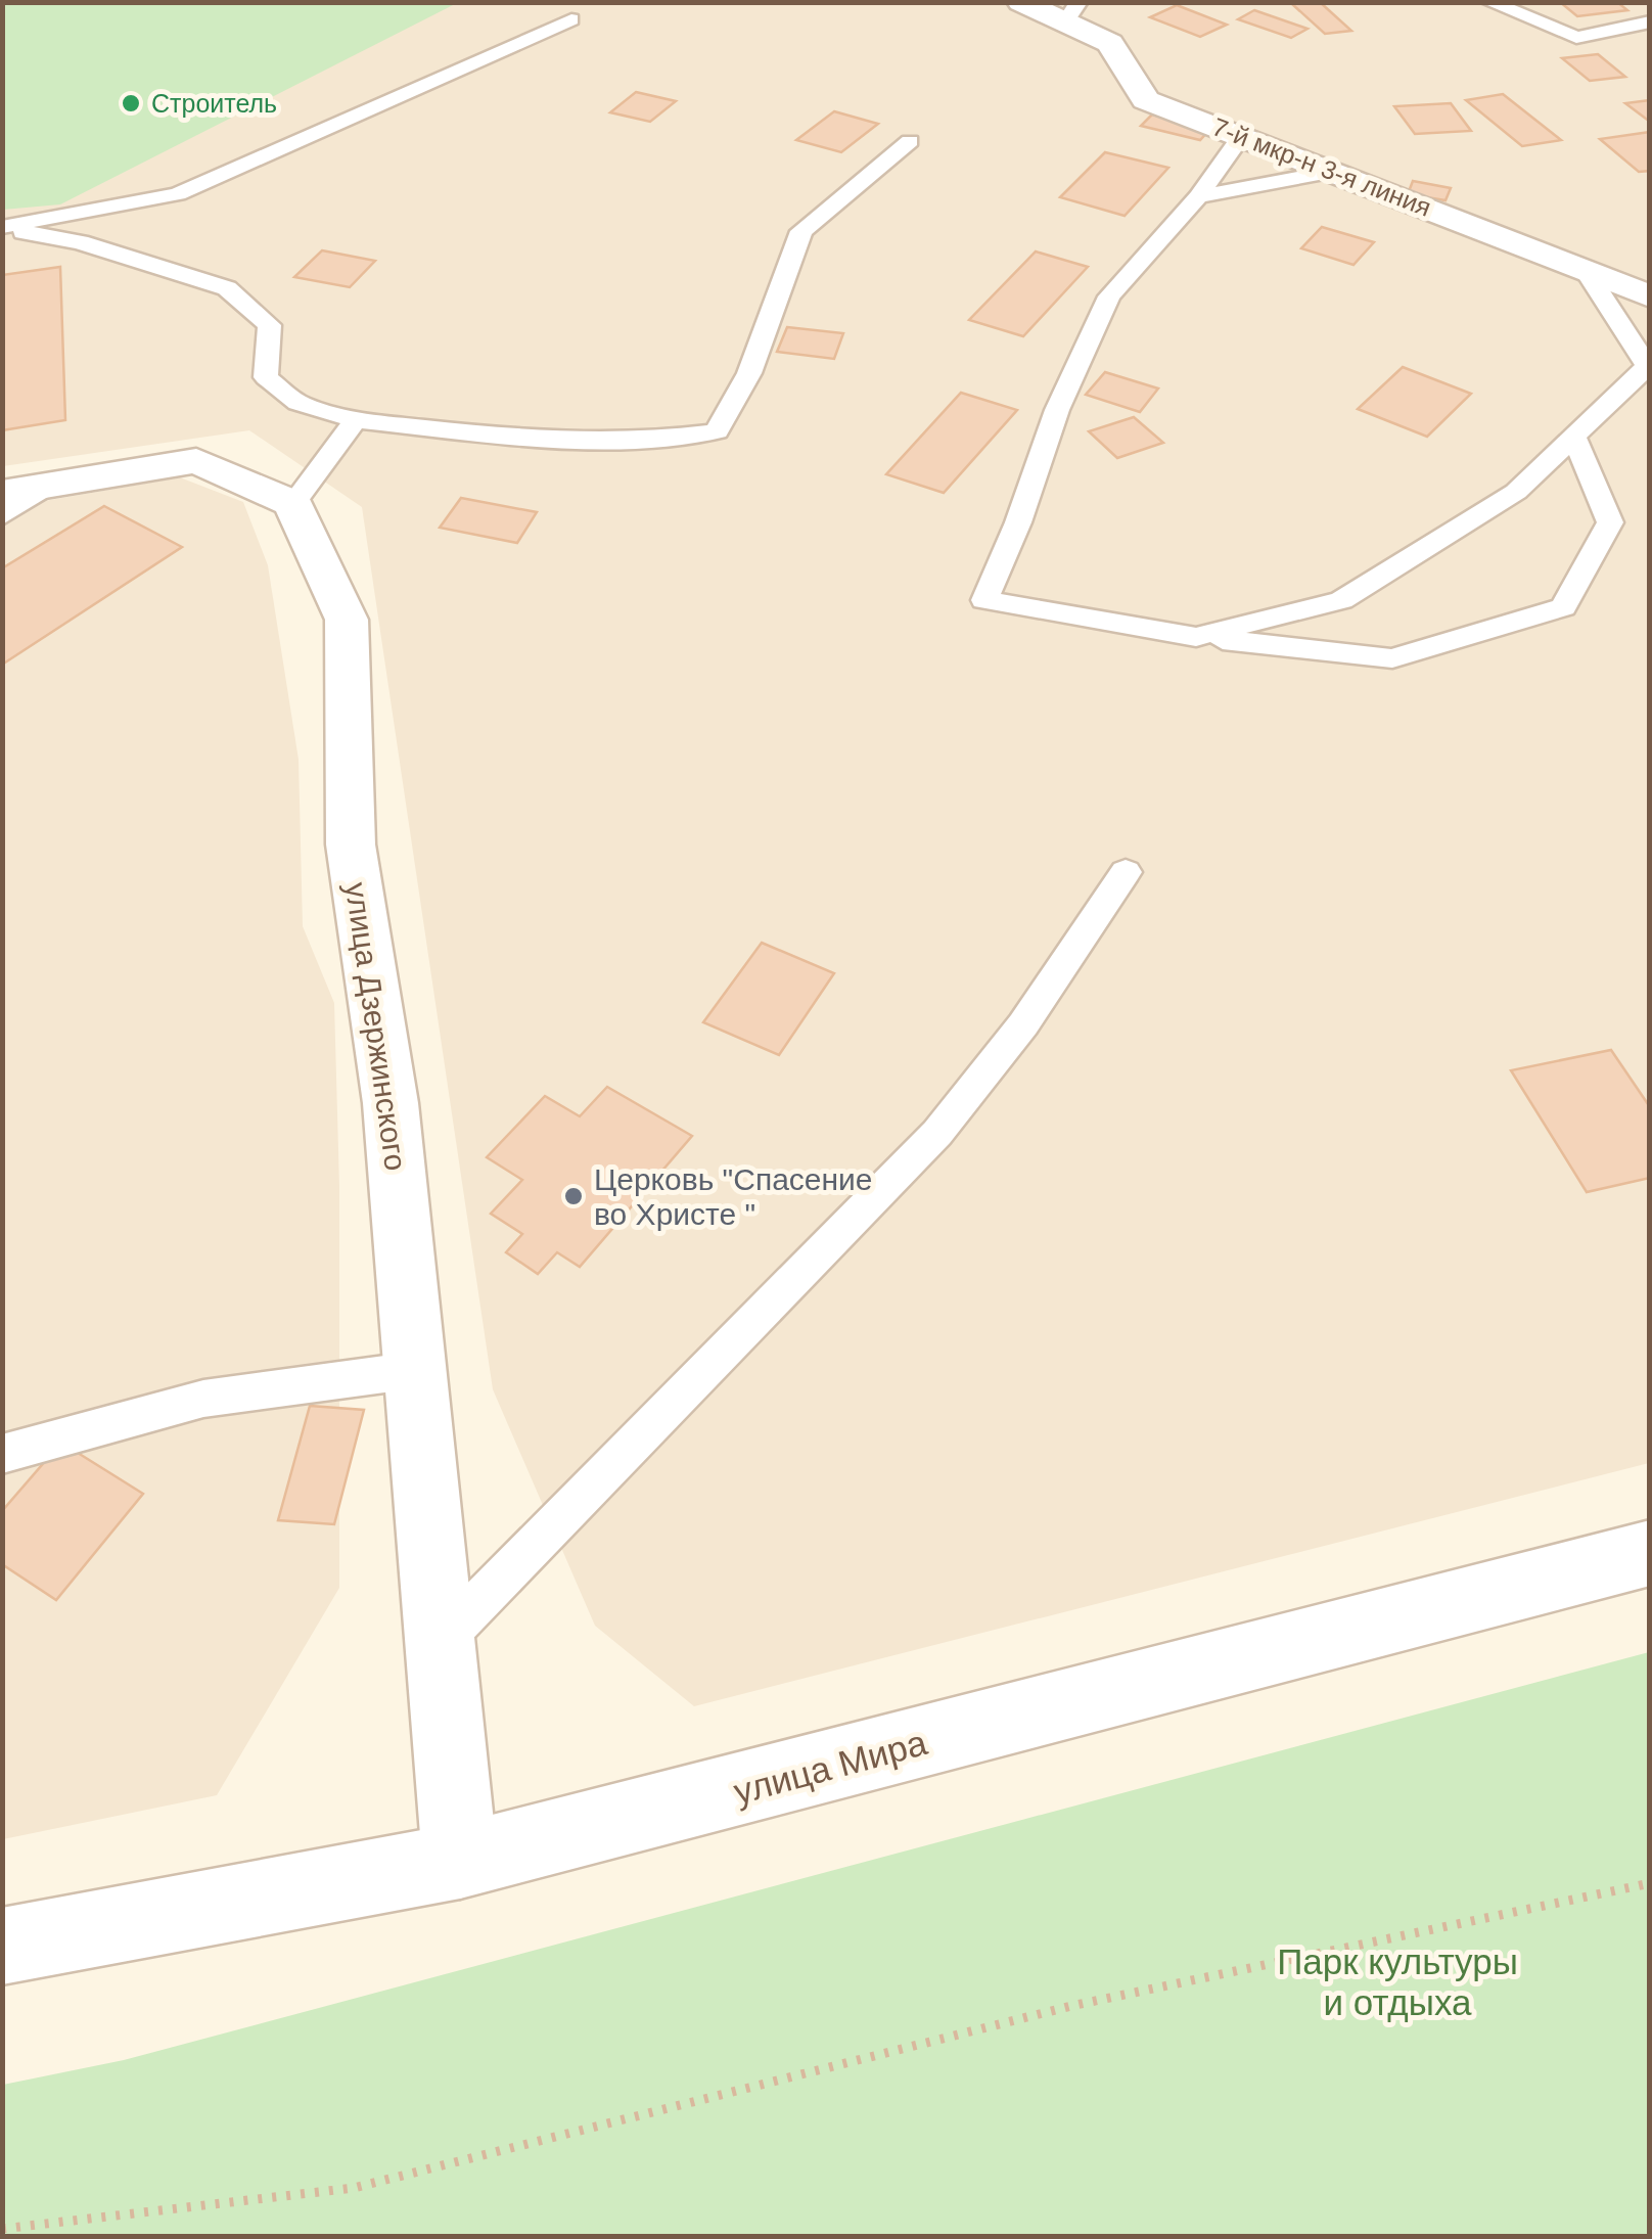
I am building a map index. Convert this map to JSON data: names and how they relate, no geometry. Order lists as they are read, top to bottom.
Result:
{
  "streets": {
    "street": ["7-й мкр-н 3-я линия", "улица Дзержинского", "улица Мира"]
  },
  "crossings": [
    ["улица Дзержинского", "улица Мира"]
  ],
  "parks": ["Парк культуры и отдыха"],
  "places": ["Строитель", "Церковь \"Спасение во Христе \""]
}
